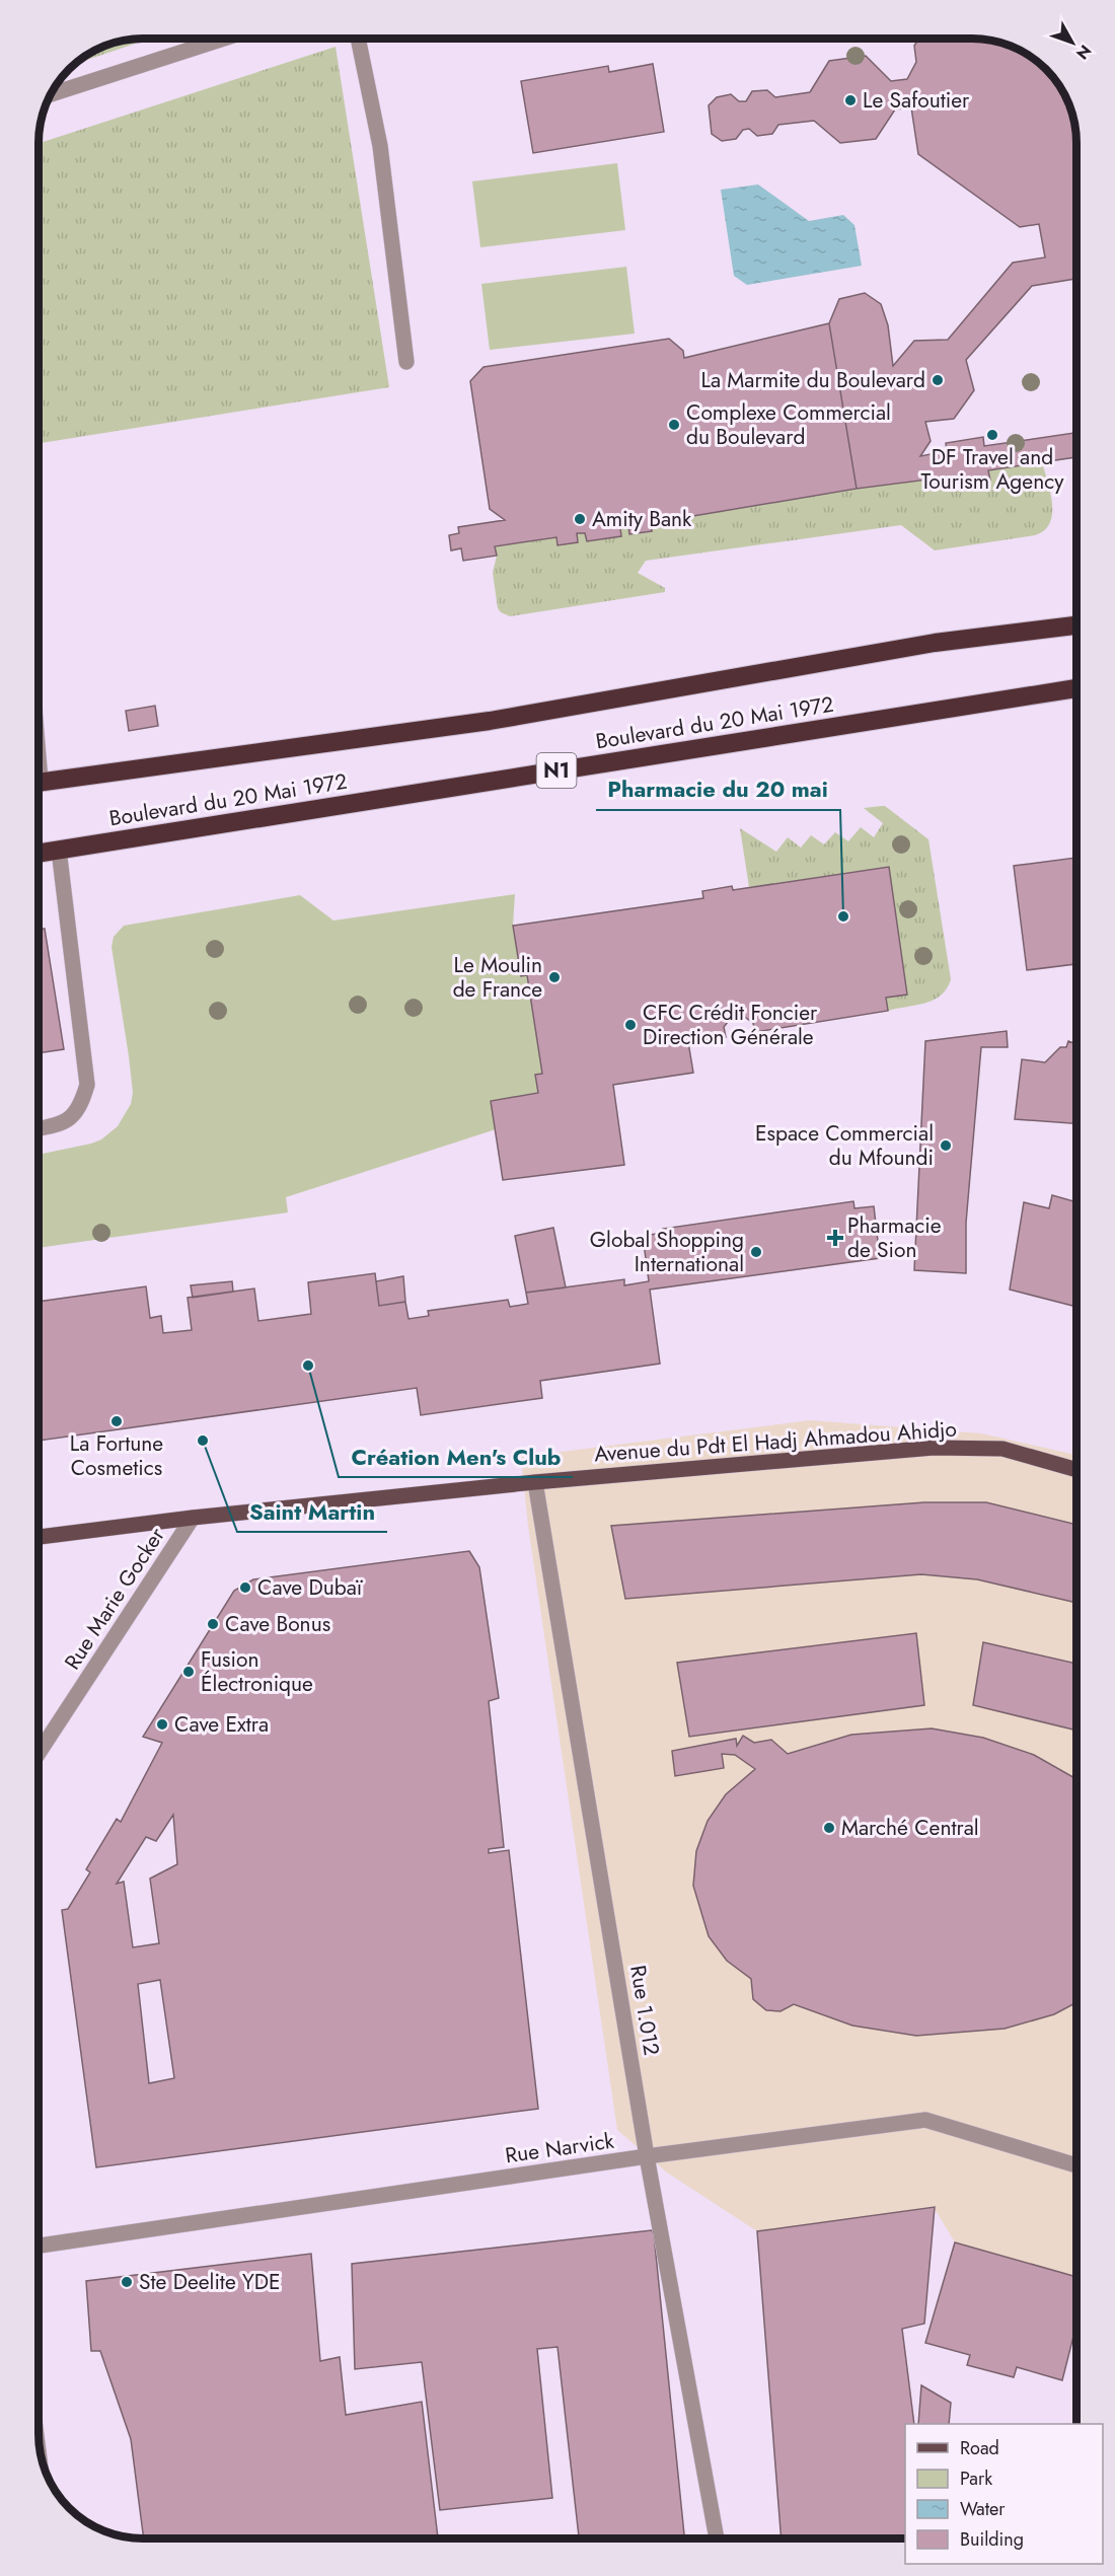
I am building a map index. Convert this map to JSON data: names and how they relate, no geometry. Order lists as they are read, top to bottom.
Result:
{
  "streets": {
    "highway": ["Boulevard du 20 Mai 1972", "N1"],
    "main road": ["Avenue du Pdt El Hadj Ahmadou Ahidjo"],
    "street": ["Rue Marie Gocker", "Rue 1.012", "Rue Narvick"]
  },
  "crossings": [
    ["Avenue du Pdt El Hadj Ahmadou Ahidjo", "Rue Marie Gocker"],
    ["Avenue du Pdt El Hadj Ahmadou Ahidjo", "Rue 1.012"],
    ["Rue 1.012", "Rue Narvick"]
  ],
  "places": {
    "other": [
      "Le Safoutier",
      "La Marmite du Boulevard",
      "Complexe Commercial du Boulevard",
      "DF Travel and Tourism Agency",
      "Amity Bank",
      "Pharmacie du 20 mai",
      "Le Moulin de France",
      "CFC Crédit Foncier Direction Générale",
      "Espace Commercial du Mfoundi",
      "Global Shopping International",
      "Création Men's Club",
      "La Fortune Cosmetics",
      "Saint Martin",
      "Cave Dubaï",
      "Cave Bonus",
      "Fusion Électronique",
      "Cave Extra",
      "Marché Central",
      "Ste Deelite YDE"
    ],
    "health": ["Pharmacie de Sion"]
  },
  "legend": [
    "Road",
    "Park",
    "Water",
    "Building"
  ],
  "north": "bottom right"
}
